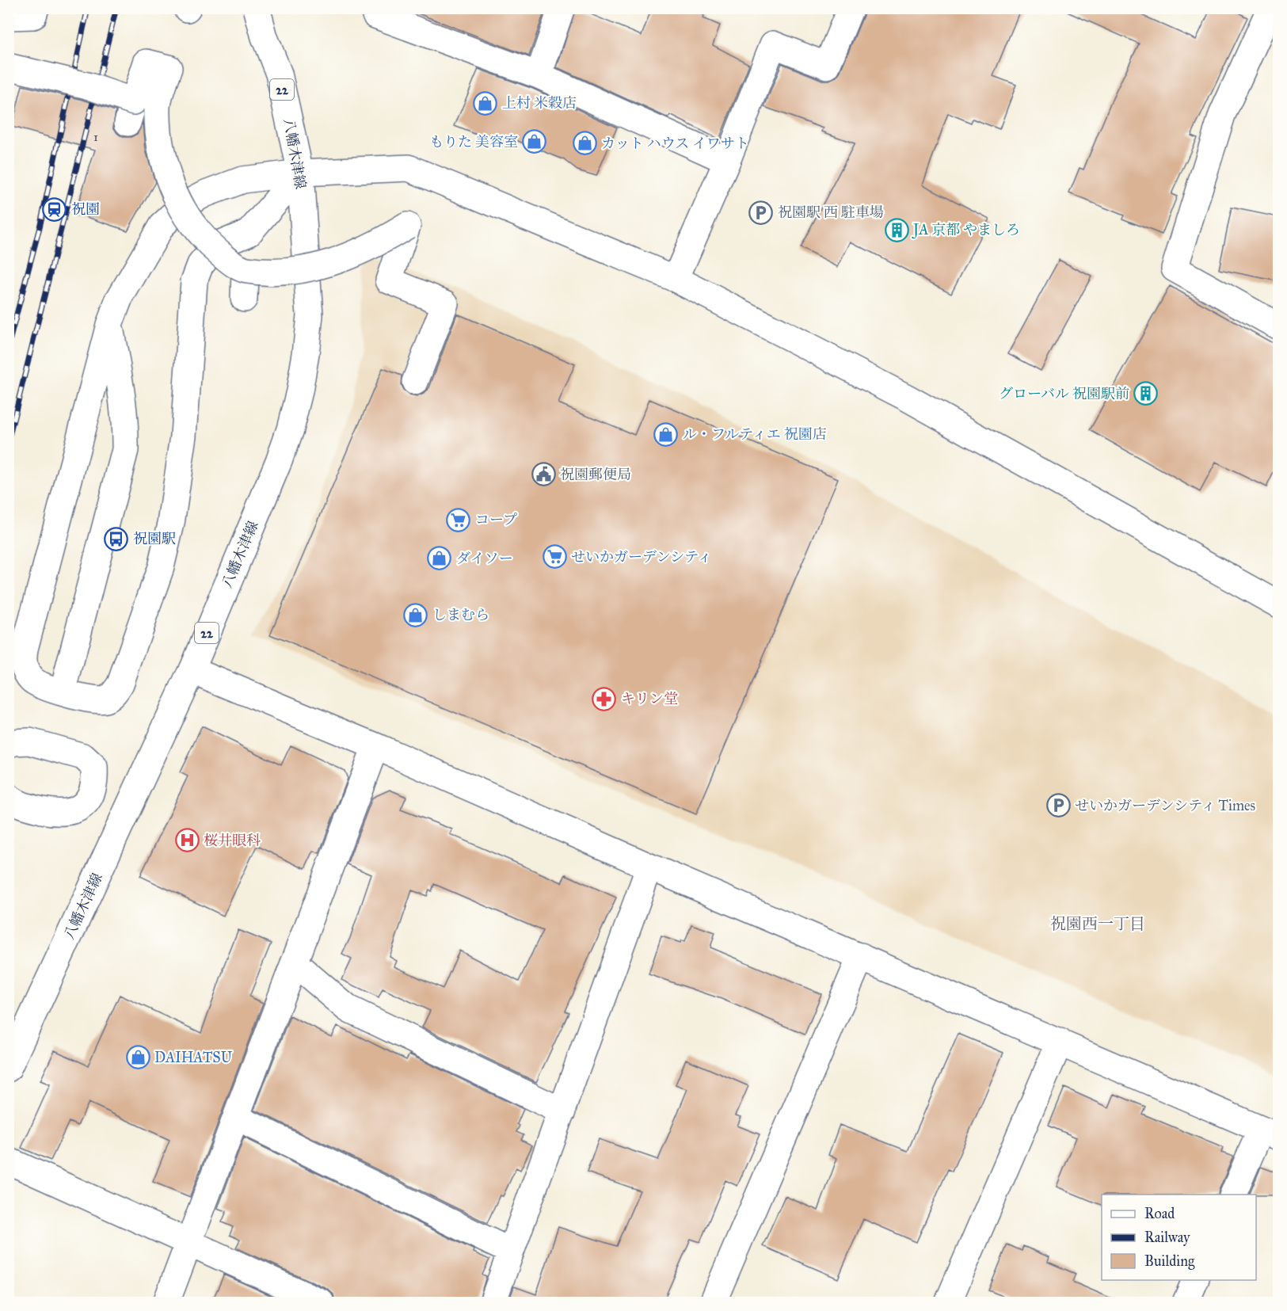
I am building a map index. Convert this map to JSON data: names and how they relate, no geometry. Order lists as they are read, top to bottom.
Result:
{
  "streets": {
    "street": ["22", "八幡木津線"]
  },
  "districts": ["祝園西一丁目"],
  "places": {
    "shop": [
      "上村 米穀店",
      "もりた 美容室",
      "カット ハウス イワサト",
      "ル・フルティエ 祝園店",
      "ダイソー",
      "しまむら",
      "DAIHATSU"
    ],
    "station": ["祝園"],
    "parking": ["祝園駅 西 駐車場", "せいかガーデンシティ Times"],
    "building": ["JA 京都 やましろ", "グローバル 祝園駅前"],
    "public building": ["祝園郵便局"],
    "supermarket": ["コープ", "せいかガーデンシティ"],
    "bus stop": ["祝園駅"],
    "pharmacy": ["キリン堂"],
    "hospital": ["桜井眼科"]
  },
  "house_numbers": ["1"],
  "legend": ["Road", "Railway", "Building"]
}
